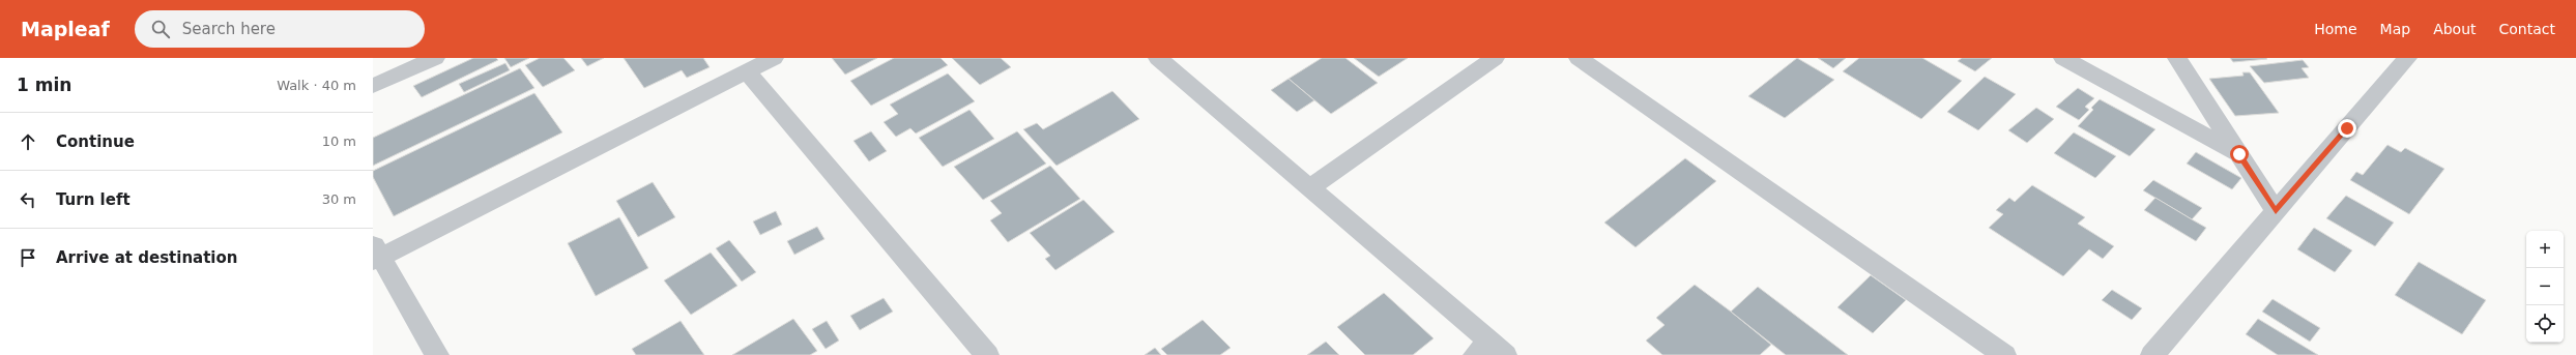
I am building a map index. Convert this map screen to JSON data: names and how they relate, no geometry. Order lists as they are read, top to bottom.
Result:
{
  "page": {
    "header": "Mapleaf",
    "search": "Search here",
    "nav": [
      "Home",
      "Map",
      "About",
      "Contact"
    ],
    "heading": ["1 min", "Walk · 40 m"],
    "list": [
      ["Continue", "10 m"],
      ["Turn left", "30 m"],
      "Arrive at destination"
    ],
    "map_buttons": ["+", "−"]
  }
}
